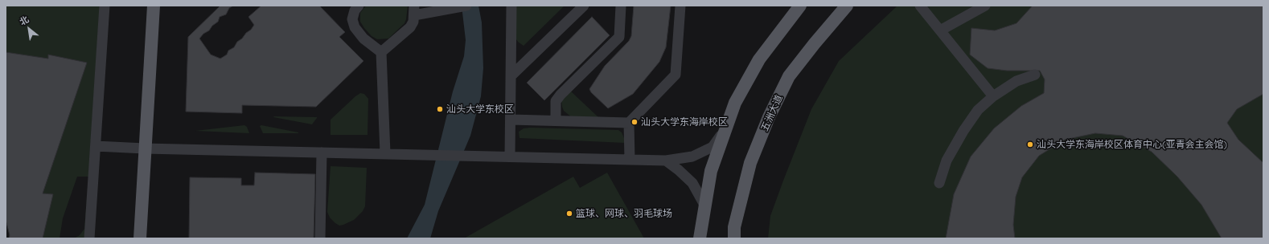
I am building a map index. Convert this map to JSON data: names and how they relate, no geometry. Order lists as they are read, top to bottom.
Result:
{
  "streets": {
    "main road": ["五洲大道"]
  },
  "places": [
    "汕头大学东校区",
    "汕头大学东海岸校区",
    "汕头大学东海岸校区体育中心(亚青会主会馆)",
    "篮球、网球、羽毛球场"
  ],
  "north": "top left"
}
